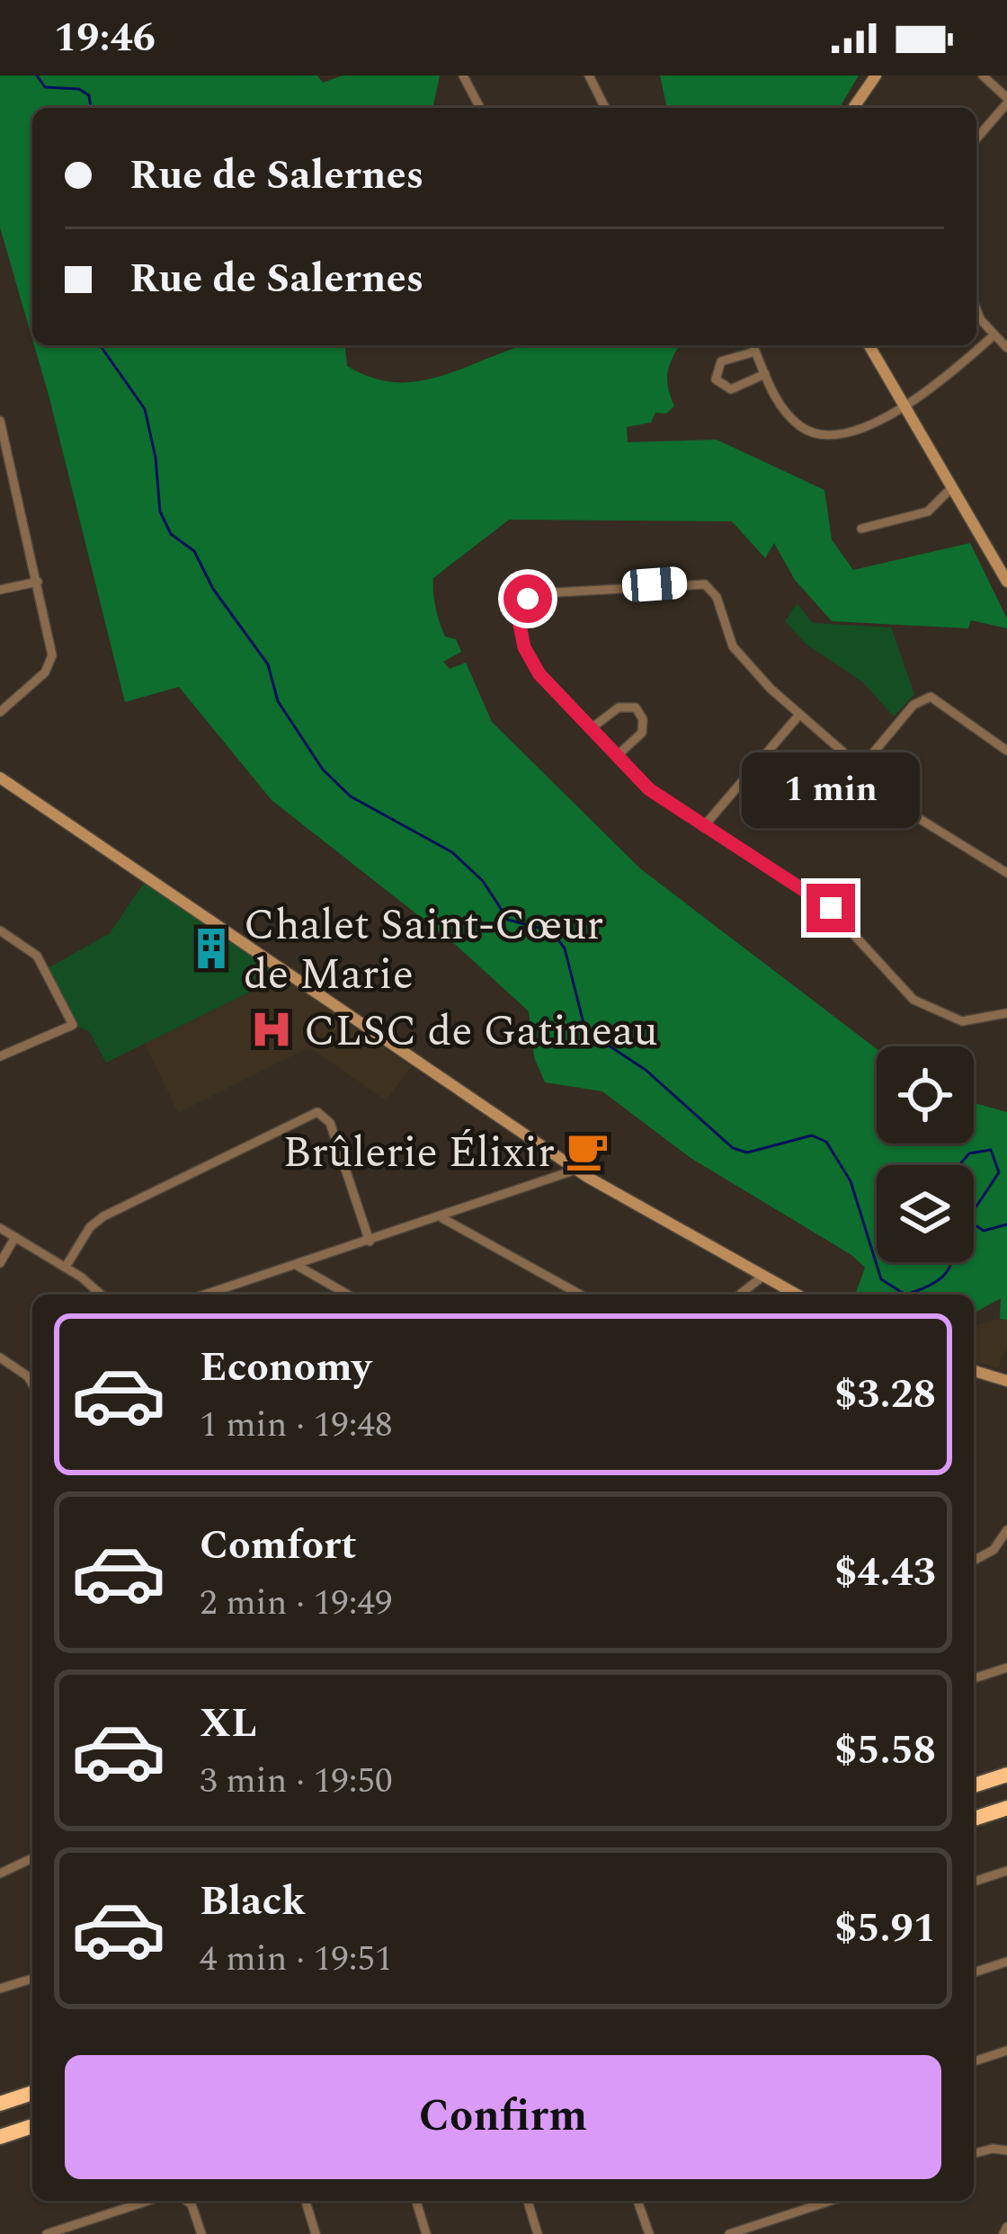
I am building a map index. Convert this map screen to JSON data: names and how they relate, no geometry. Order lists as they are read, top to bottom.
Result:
{
  "places": {
    "building": ["Chalet Saint-Cœur de Marie"],
    "hospital": ["CLSC de Gatineau"],
    "cafe": ["Brûlerie Élixir"]
  },
  "page": {
    "status": "19:46",
    "banner": ["Rue de Salernes", "Rue de Salernes"],
    "bubble": "1 min",
    "list": [
      {
        "name": "Economy",
        "note": "1 min · 19:48",
        "value": "$3.28"
      },
      {
        "name": "Comfort",
        "note": "2 min · 19:49",
        "value": "$4.43"
      },
      {
        "name": "XL",
        "note": "3 min · 19:50",
        "value": "$5.58"
      },
      {
        "name": "Black",
        "note": "4 min · 19:51",
        "value": "$5.91"
      }
    ],
    "buttons": "Confirm"
  }
}
